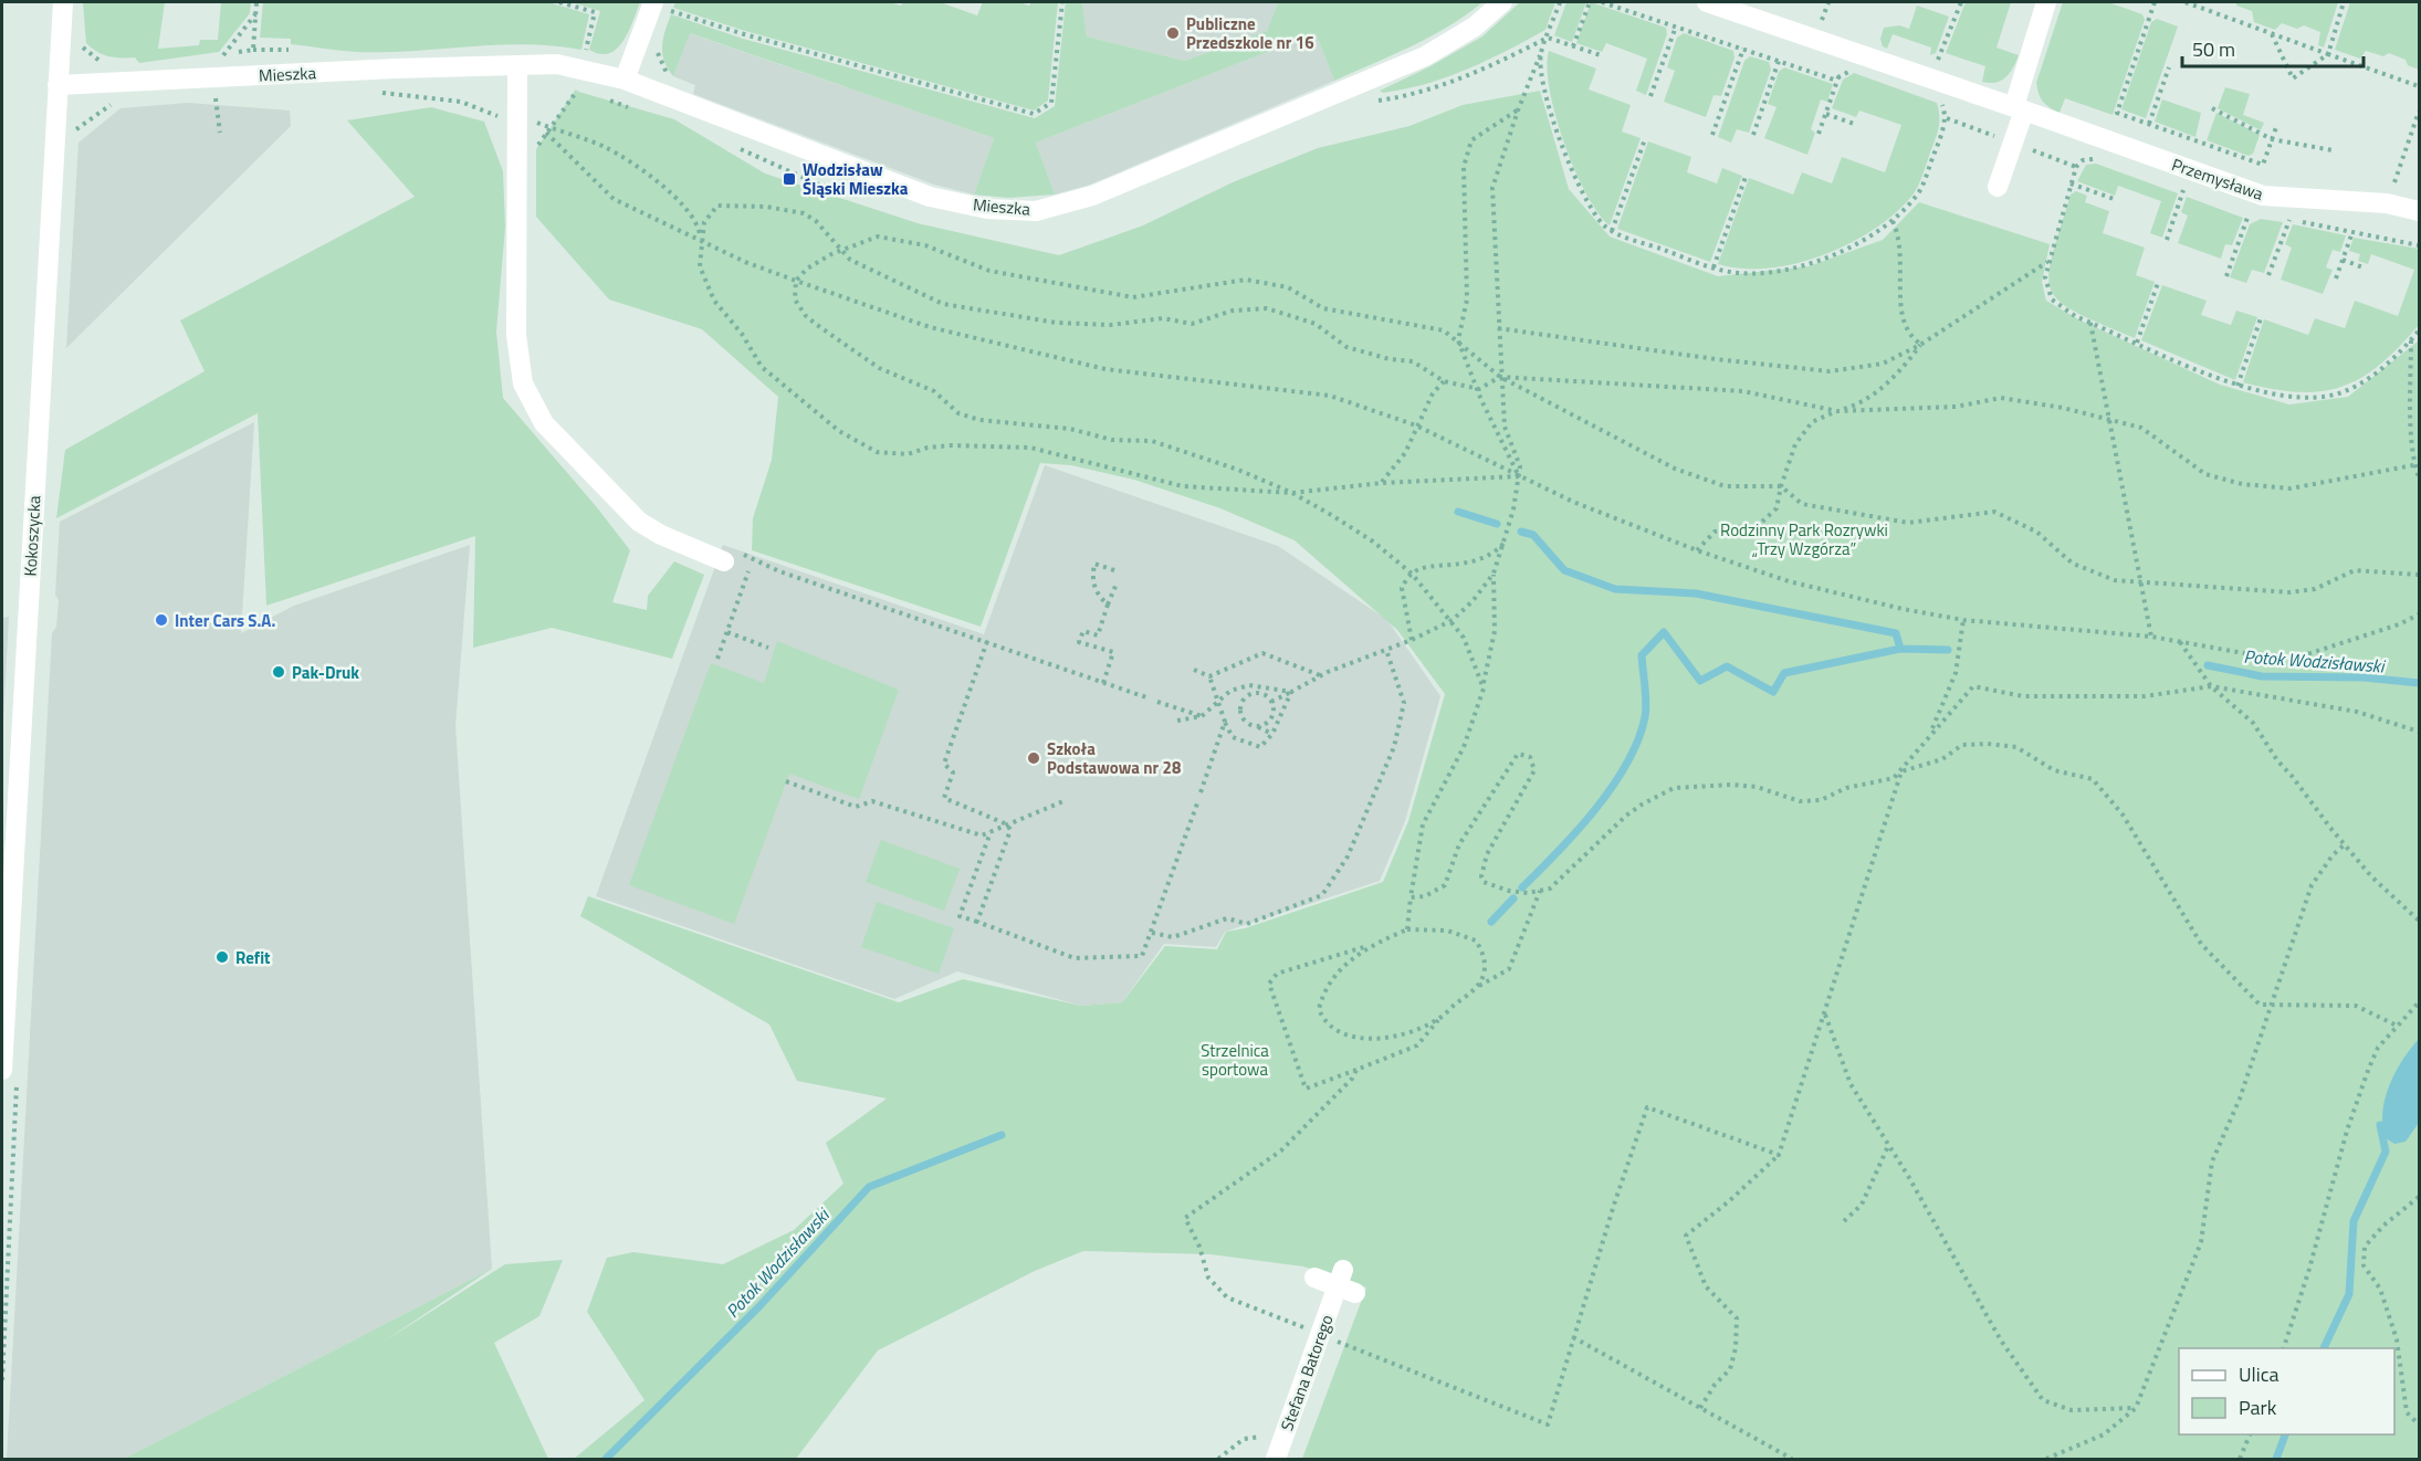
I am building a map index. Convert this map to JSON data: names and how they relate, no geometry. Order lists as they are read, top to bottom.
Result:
{
  "streets": {
    "street": [
      "Mieszka",
      "Przemysława",
      "Kokoszycka",
      "Stefana Batorego"
    ]
  },
  "crossings": [
    ["Mieszka", "Kokoszycka"]
  ],
  "water": ["Potok Wodzisławski"],
  "parks": ["Rodzinny Park Rozrywki „Trzy Wzgórza”", "Strzelnica sportowa"],
  "places": {
    "other": [
      "Publiczne Przedszkole nr 16",
      "Inter Cars S.A.",
      "Pak-Druk",
      "Szkoła Podstawowa nr 28",
      "Refit"
    ],
    "transit": ["Wodzisław Śląski Mieszka"]
  },
  "legend": ["Ulica", "Park"],
  "scale_bar": "50 m"
}
